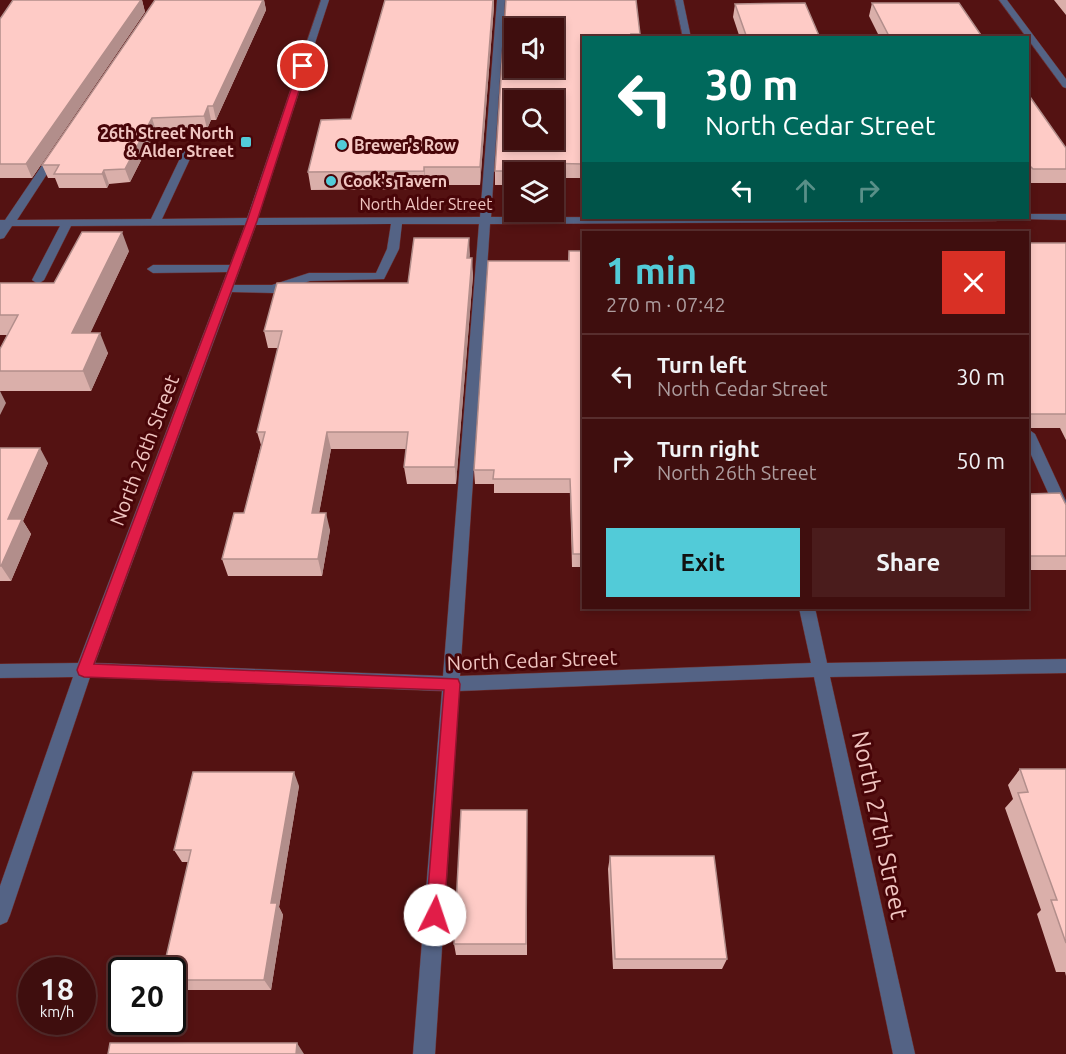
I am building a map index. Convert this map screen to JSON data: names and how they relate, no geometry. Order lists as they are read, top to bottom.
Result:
{
  "streets": {
    "street": [
      "North Alder Street",
      "North 26th Street",
      "North Cedar Street",
      "North 27th Street"
    ]
  },
  "crossings": [
    ["North Alder Street", "North 26th Street"],
    ["North 26th Street", "North Cedar Street"],
    ["North Cedar Street", "North 27th Street"]
  ],
  "places": {
    "transit": ["26th Street North & Alder Street"],
    "other": ["Brewer's Row", "Cook's Tavern"]
  },
  "page": {
    "turn": ["30 m", "North Cedar Street"],
    "heading": ["1 min", "270 m · 07:42"],
    "list": [
      {
        "name": "Turn left",
        "note": "North Cedar Street",
        "value": "30 m"
      },
      {
        "name": "Turn right",
        "note": "North 26th Street",
        "value": "50 m"
      }
    ],
    "buttons": ["Exit", "Share"],
    "speed": "18 km/h",
    "limit": "20"
  }
}
